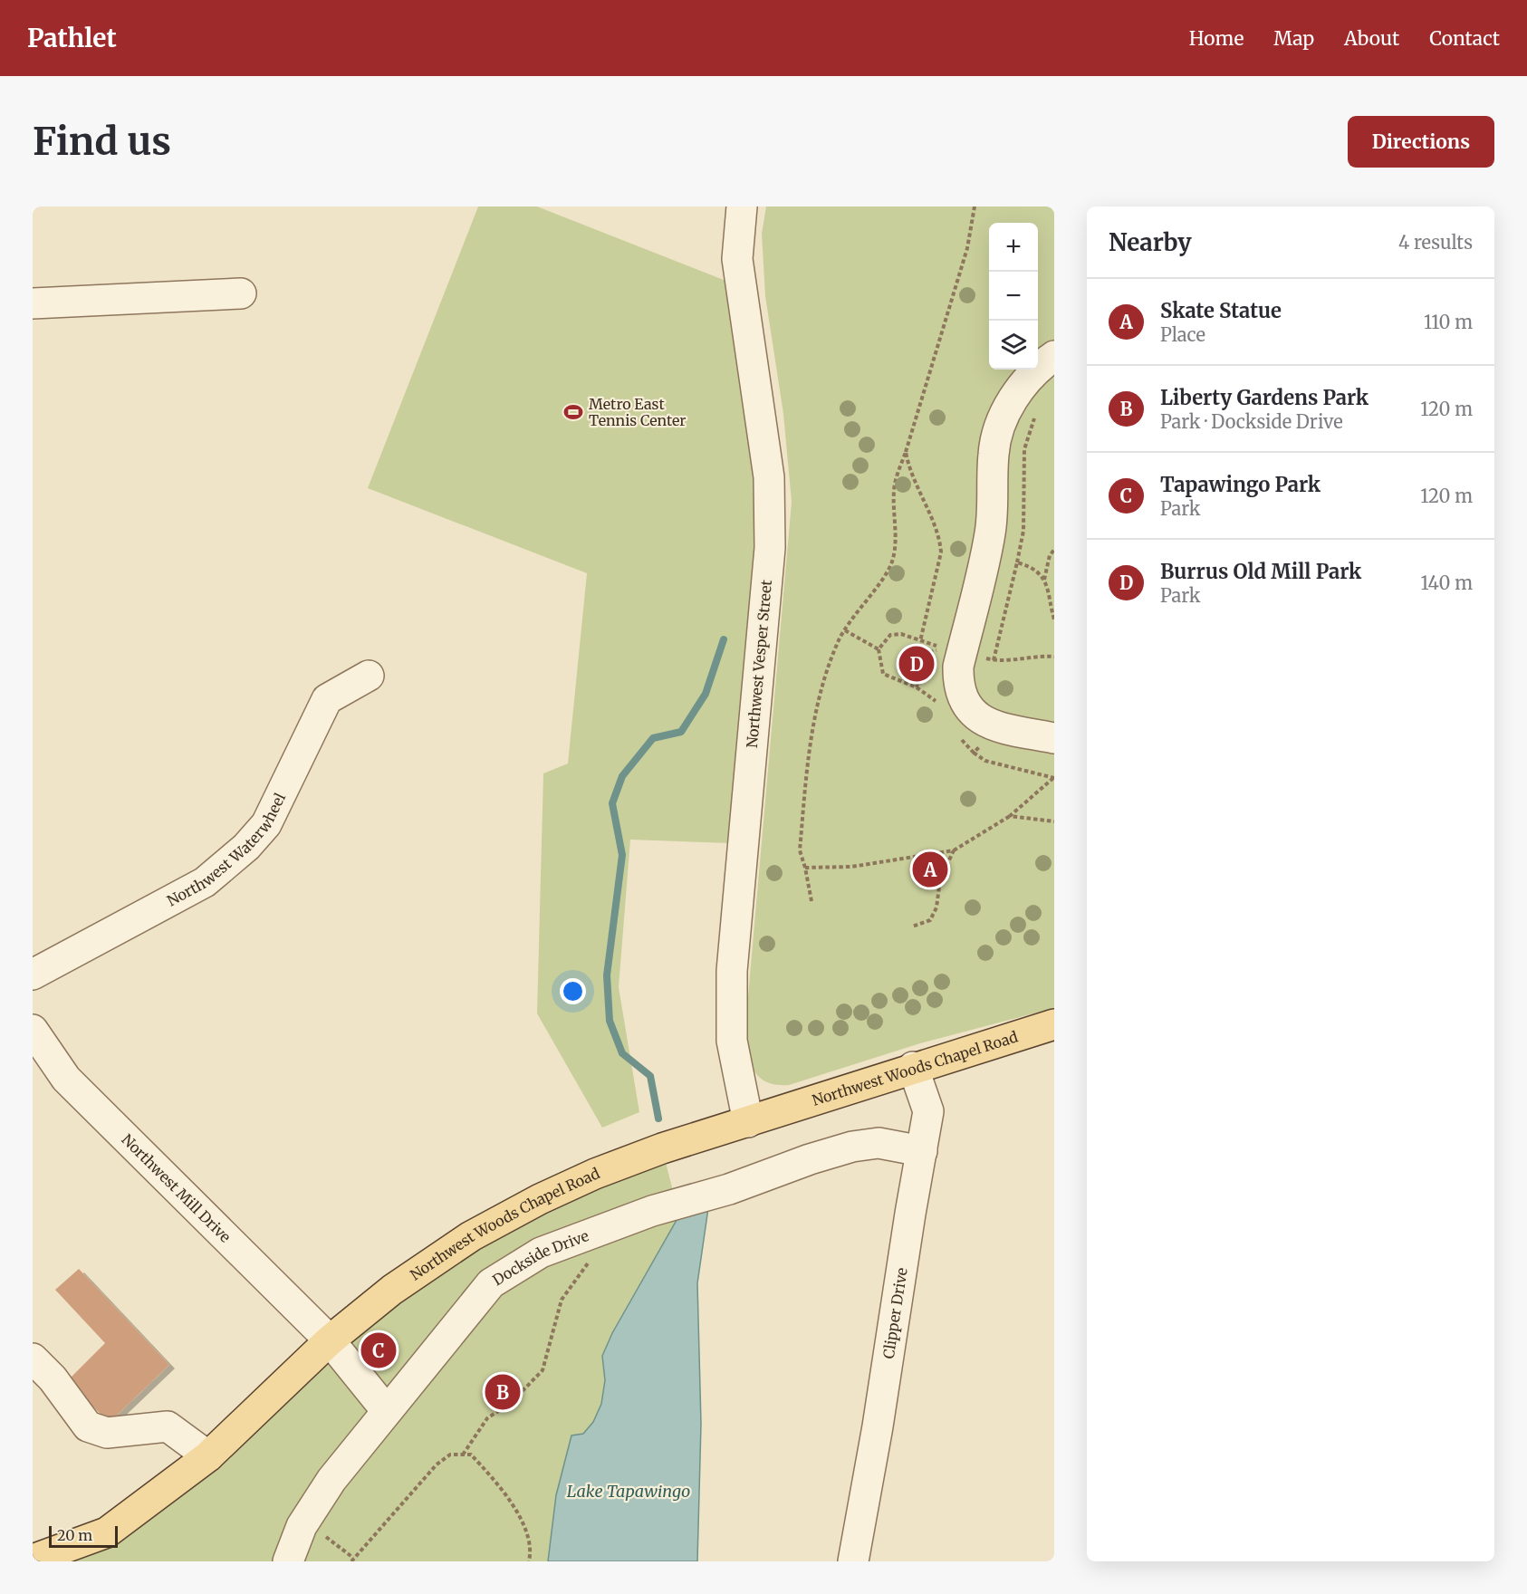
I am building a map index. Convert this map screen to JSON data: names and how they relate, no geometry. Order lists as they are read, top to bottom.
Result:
{
  "streets": {
    "main road": ["Northwest Woods Chapel Road"],
    "street": [
      "Northwest Vesper Street",
      "Northwest Waterwheel",
      "Northwest Mill Drive",
      "Dockside Drive",
      "Clipper Drive"
    ]
  },
  "crossings": [
    ["Northwest Vesper Street", "Northwest Woods Chapel Road"],
    ["Northwest Woods Chapel Road", "Northwest Mill Drive"],
    ["Northwest Woods Chapel Road", "Clipper Drive"],
    ["Northwest Mill Drive", "Dockside Drive"],
    ["Dockside Drive", "Clipper Drive"]
  ],
  "water": ["Lake Tapawingo"],
  "places": {
    "sports": ["Metro East Tennis Center"]
  },
  "scale_bar": "20 m",
  "page": {
    "header": "Pathlet",
    "nav": [
      "Home",
      "Map",
      "About",
      "Contact"
    ],
    "buttons": "Directions",
    "title": "Find us",
    "heading": ["Nearby", "4 results"],
    "map_buttons": ["+", "−"],
    "list": [
      {
        "mark": "A",
        "name": "Skate Statue",
        "note": "Place",
        "value": "110 m"
      },
      {
        "mark": "B",
        "name": "Liberty Gardens Park",
        "note": "Park · Dockside Drive",
        "value": "120 m"
      },
      {
        "mark": "C",
        "name": "Tapawingo Park",
        "note": "Park",
        "value": "120 m"
      },
      {
        "mark": "D",
        "name": "Burrus Old Mill Park",
        "note": "Park",
        "value": "140 m"
      }
    ],
    "pins": [
      "D",
      "A",
      "C",
      "B"
    ],
    "scale": "20 m"
  }
}
